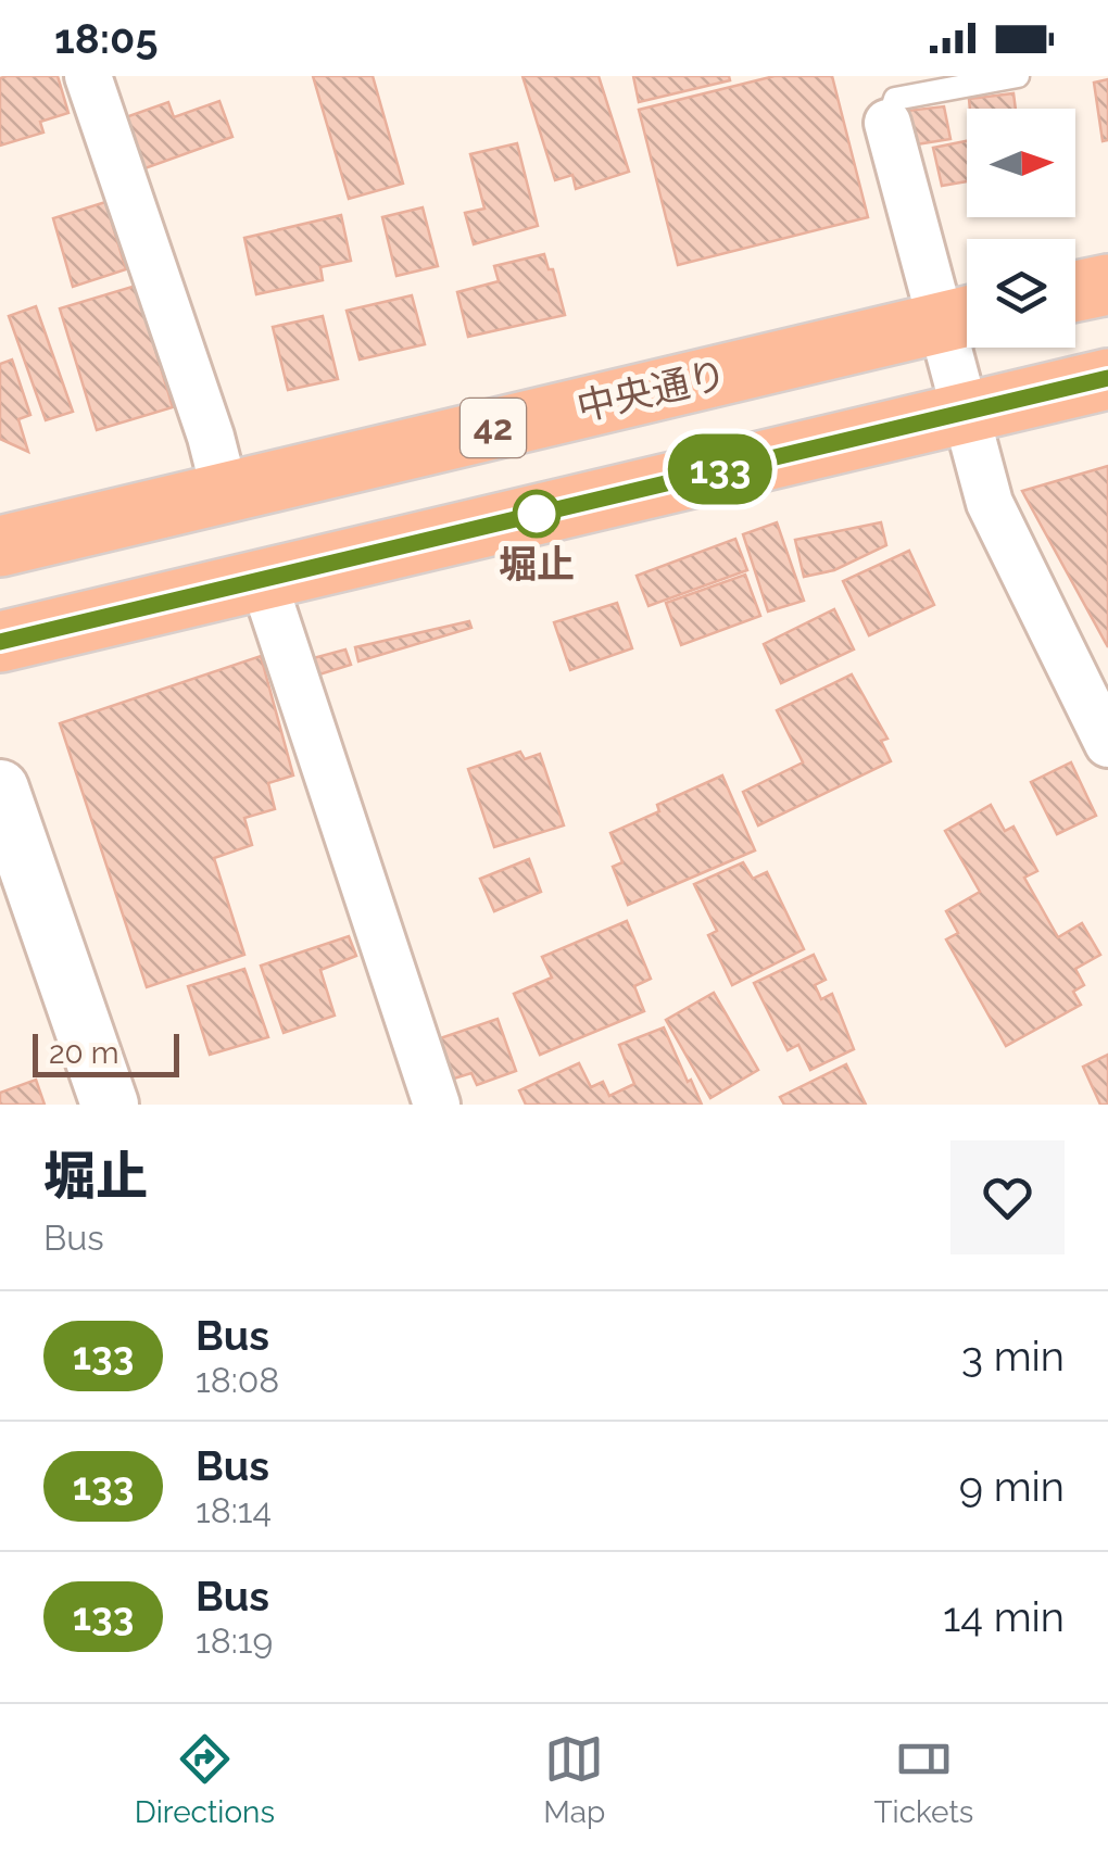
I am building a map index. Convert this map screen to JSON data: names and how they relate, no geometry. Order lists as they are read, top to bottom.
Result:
{
  "streets": {
    "highway": ["中央通り", "42"]
  },
  "places": ["堀止"],
  "lines": ["bus line 133"],
  "scale_bar": "20 m",
  "north": "right",
  "page": {
    "status": "18:05",
    "on_map": "133",
    "scale": "20 m",
    "heading": ["堀止", "Bus"],
    "list": [
      {
        "mark": "133",
        "name": "Bus",
        "note": "18:08",
        "value": "3 min"
      },
      {
        "mark": "133",
        "name": "Bus",
        "note": "18:14",
        "value": "9 min"
      },
      {
        "mark": "133",
        "name": "Bus",
        "note": "18:19",
        "value": "14 min"
      }
    ],
    "tabs": ["Directions", "Map", "Tickets"]
  }
}
